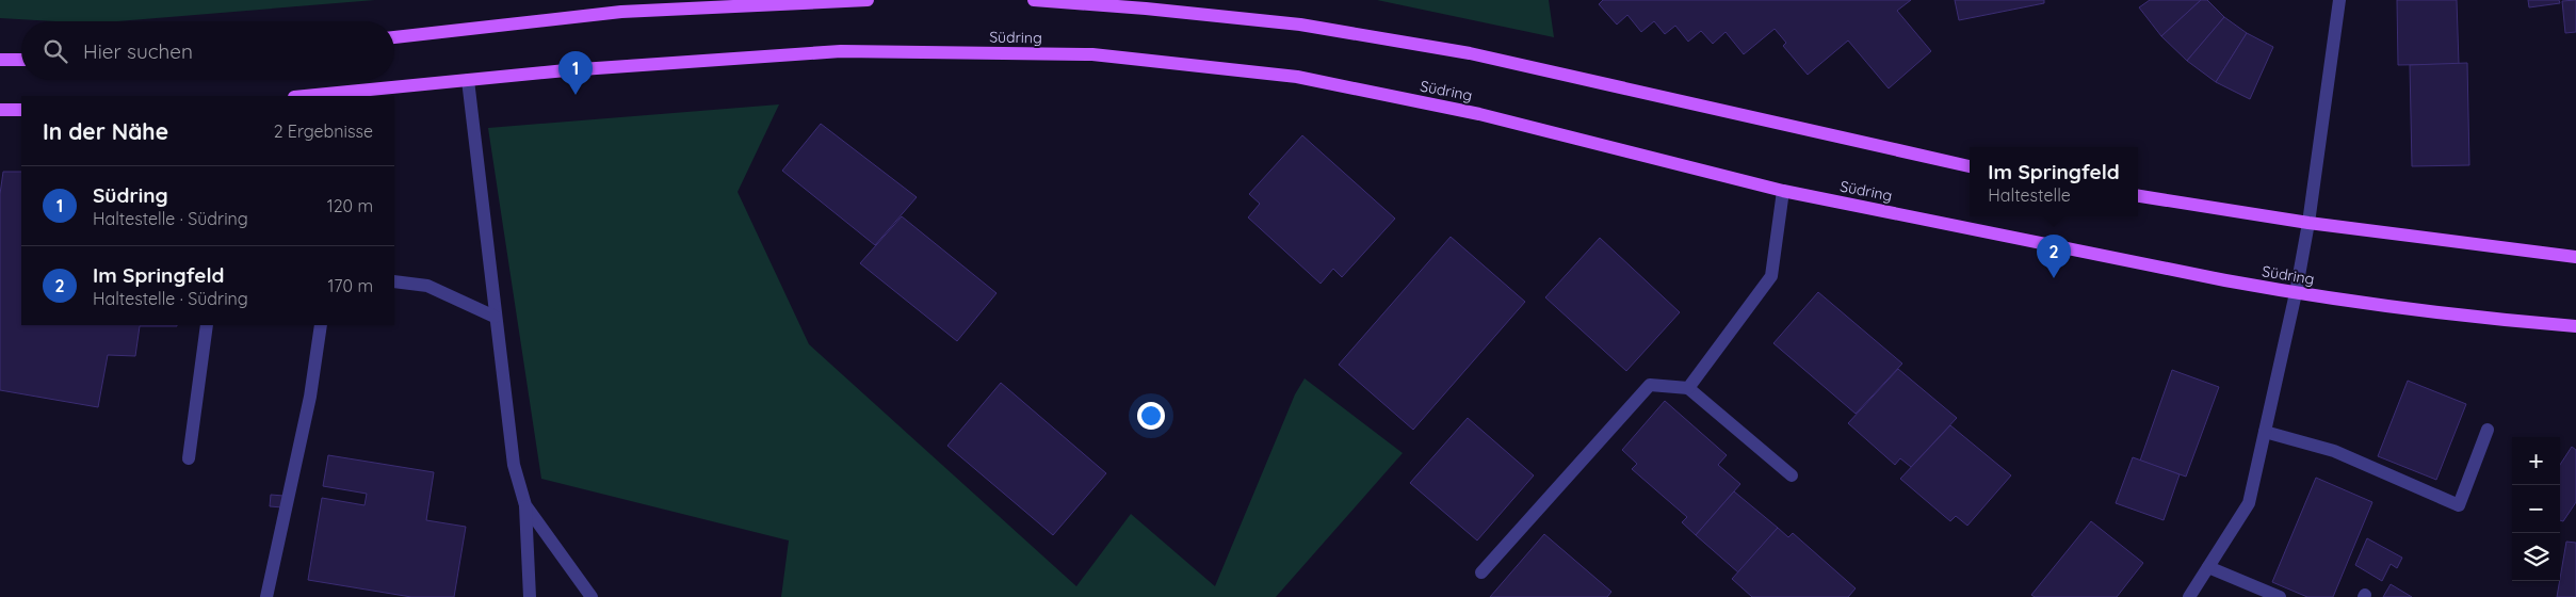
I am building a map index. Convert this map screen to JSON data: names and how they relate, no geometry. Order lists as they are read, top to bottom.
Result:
{
  "streets": {
    "main road": ["Südring"]
  },
  "page": {
    "search": "Hier suchen",
    "pins": ["1", "2"],
    "heading": ["In der Nähe", "2 Ergebnisse"],
    "popup": ["Im Springfeld", "Haltestelle"],
    "list": [
      {
        "mark": "1",
        "name": "Südring",
        "note": "Haltestelle · Südring",
        "value": "120 m"
      },
      {
        "mark": "2",
        "name": "Im Springfeld",
        "note": "Haltestelle · Südring",
        "value": "170 m"
      }
    ],
    "map_buttons": ["+", "−"]
  }
}
